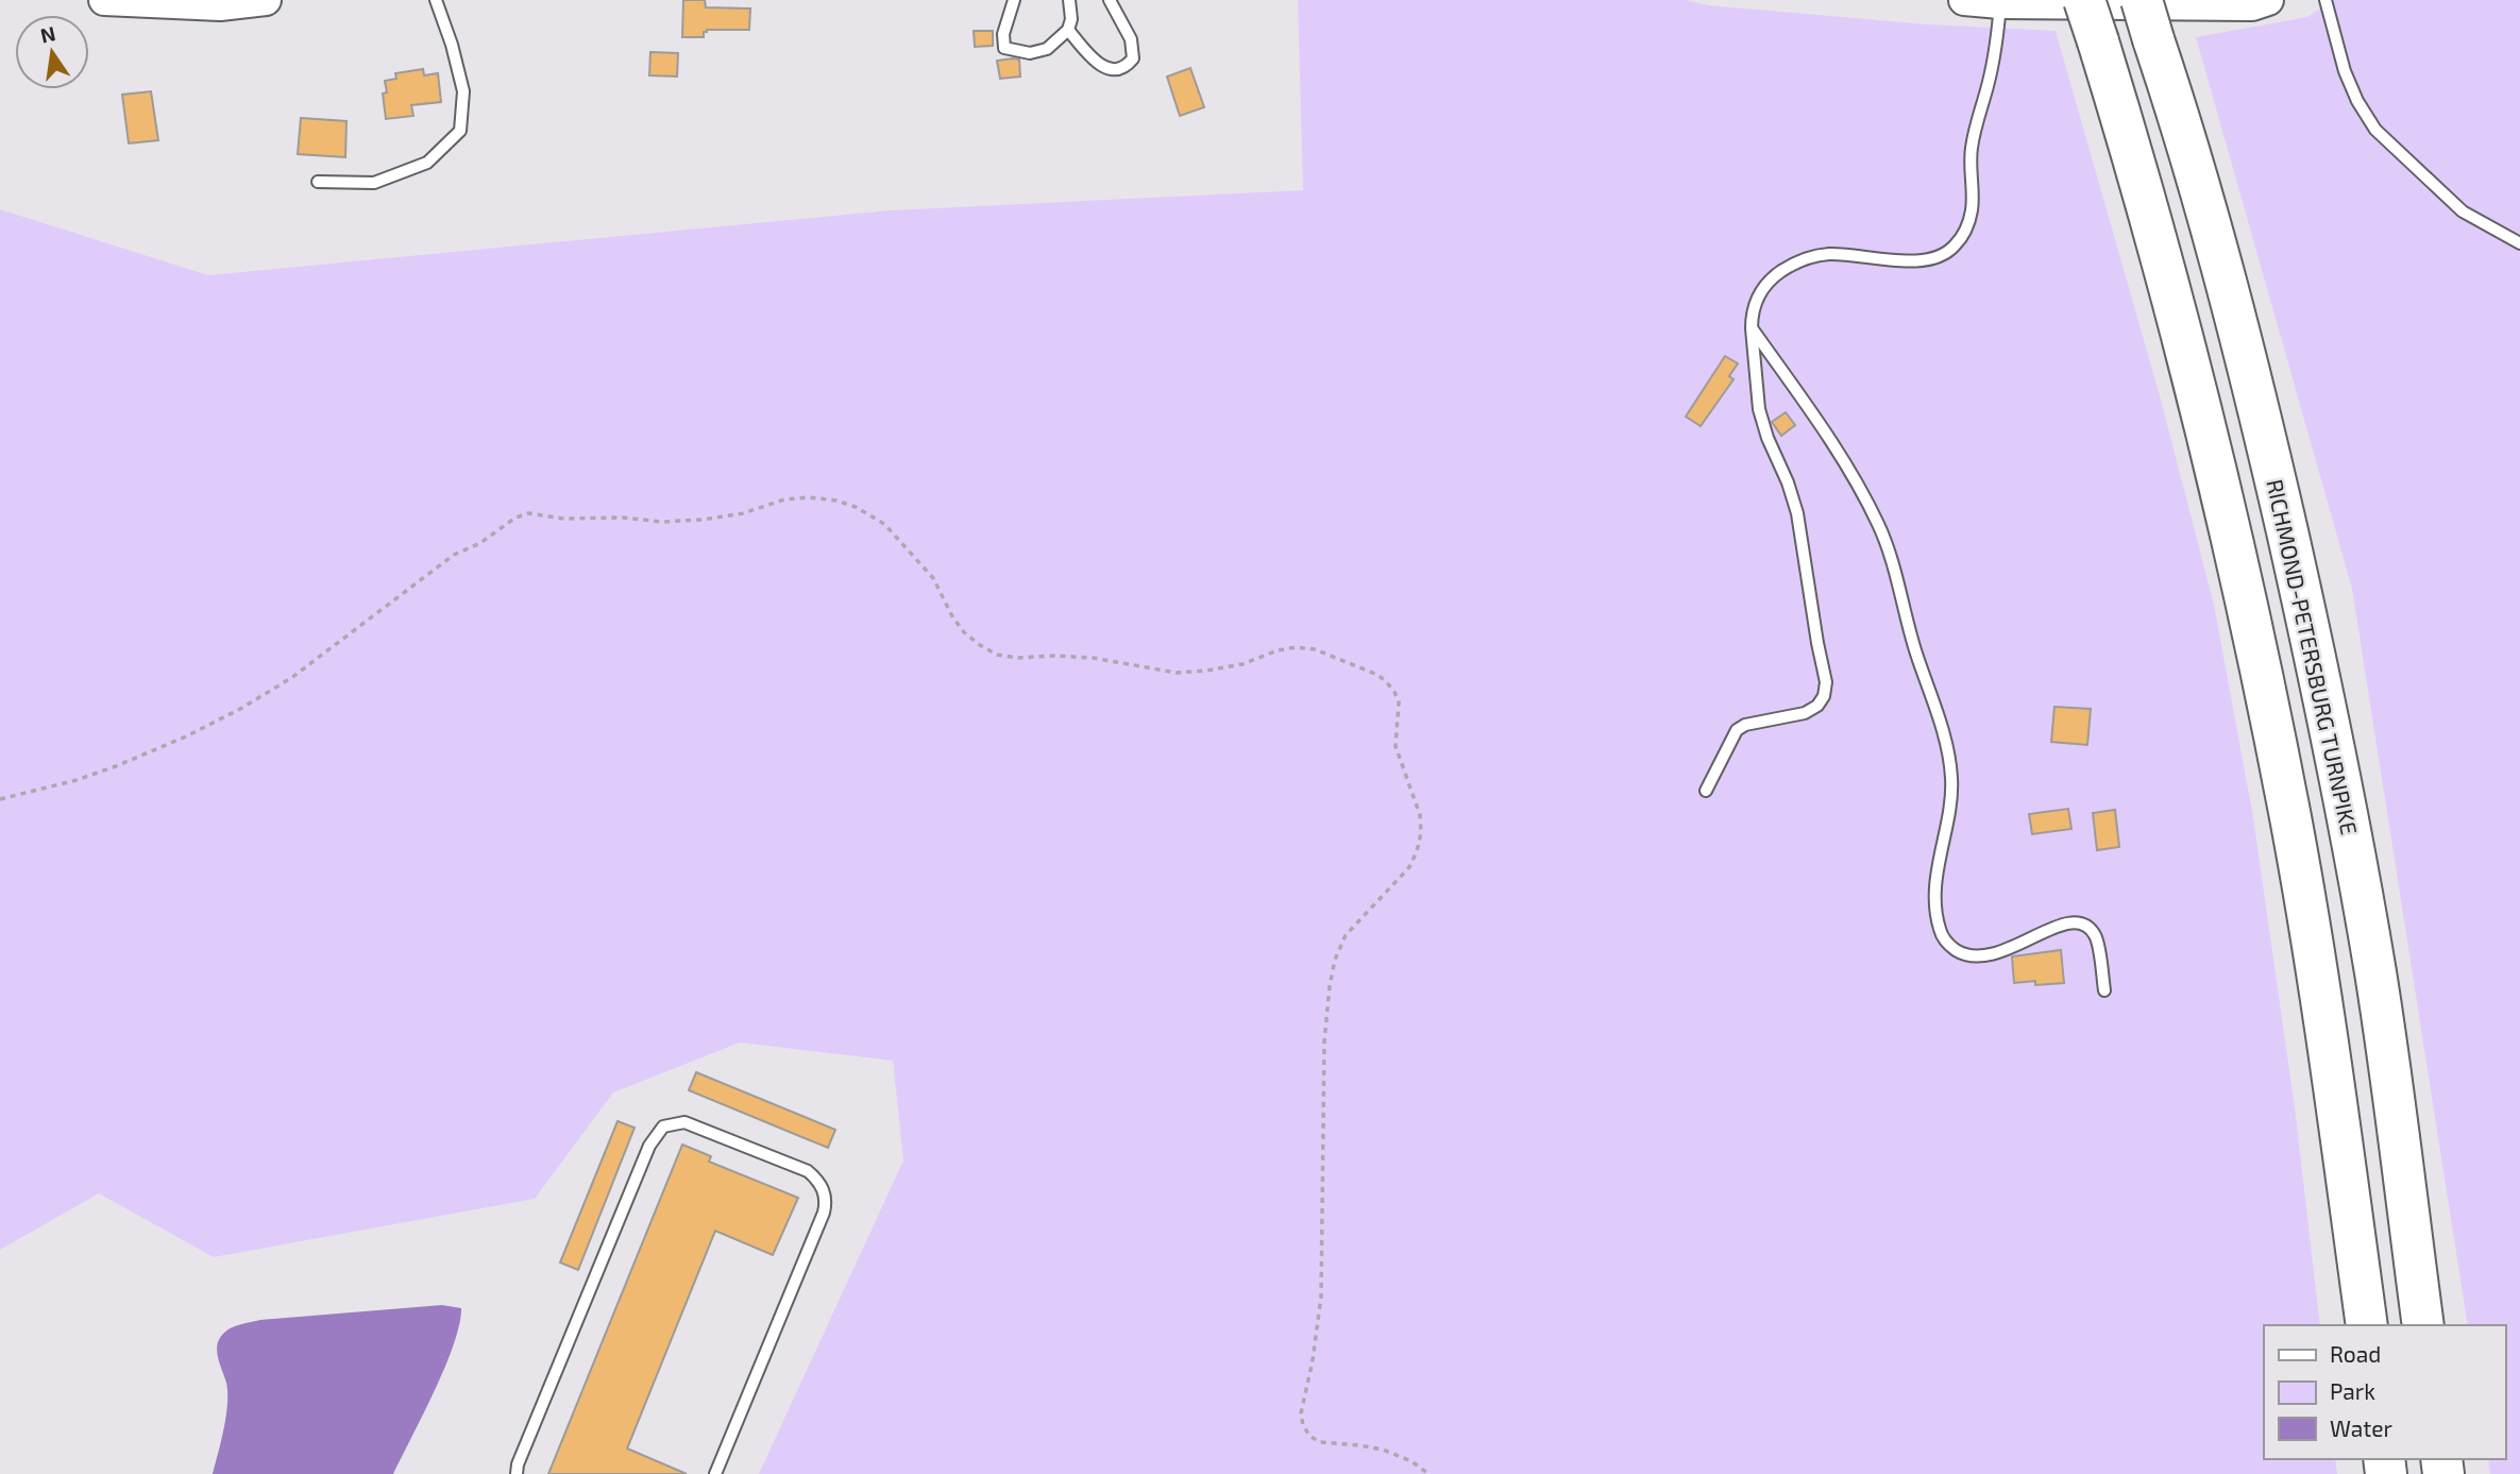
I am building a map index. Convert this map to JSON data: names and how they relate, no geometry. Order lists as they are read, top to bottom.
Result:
{
  "streets": {
    "highway": ["RICHMOND-PETERSBURG TURNPIKE"]
  },
  "legend": ["Road", "Park", "Water"],
  "north": "top"
}
